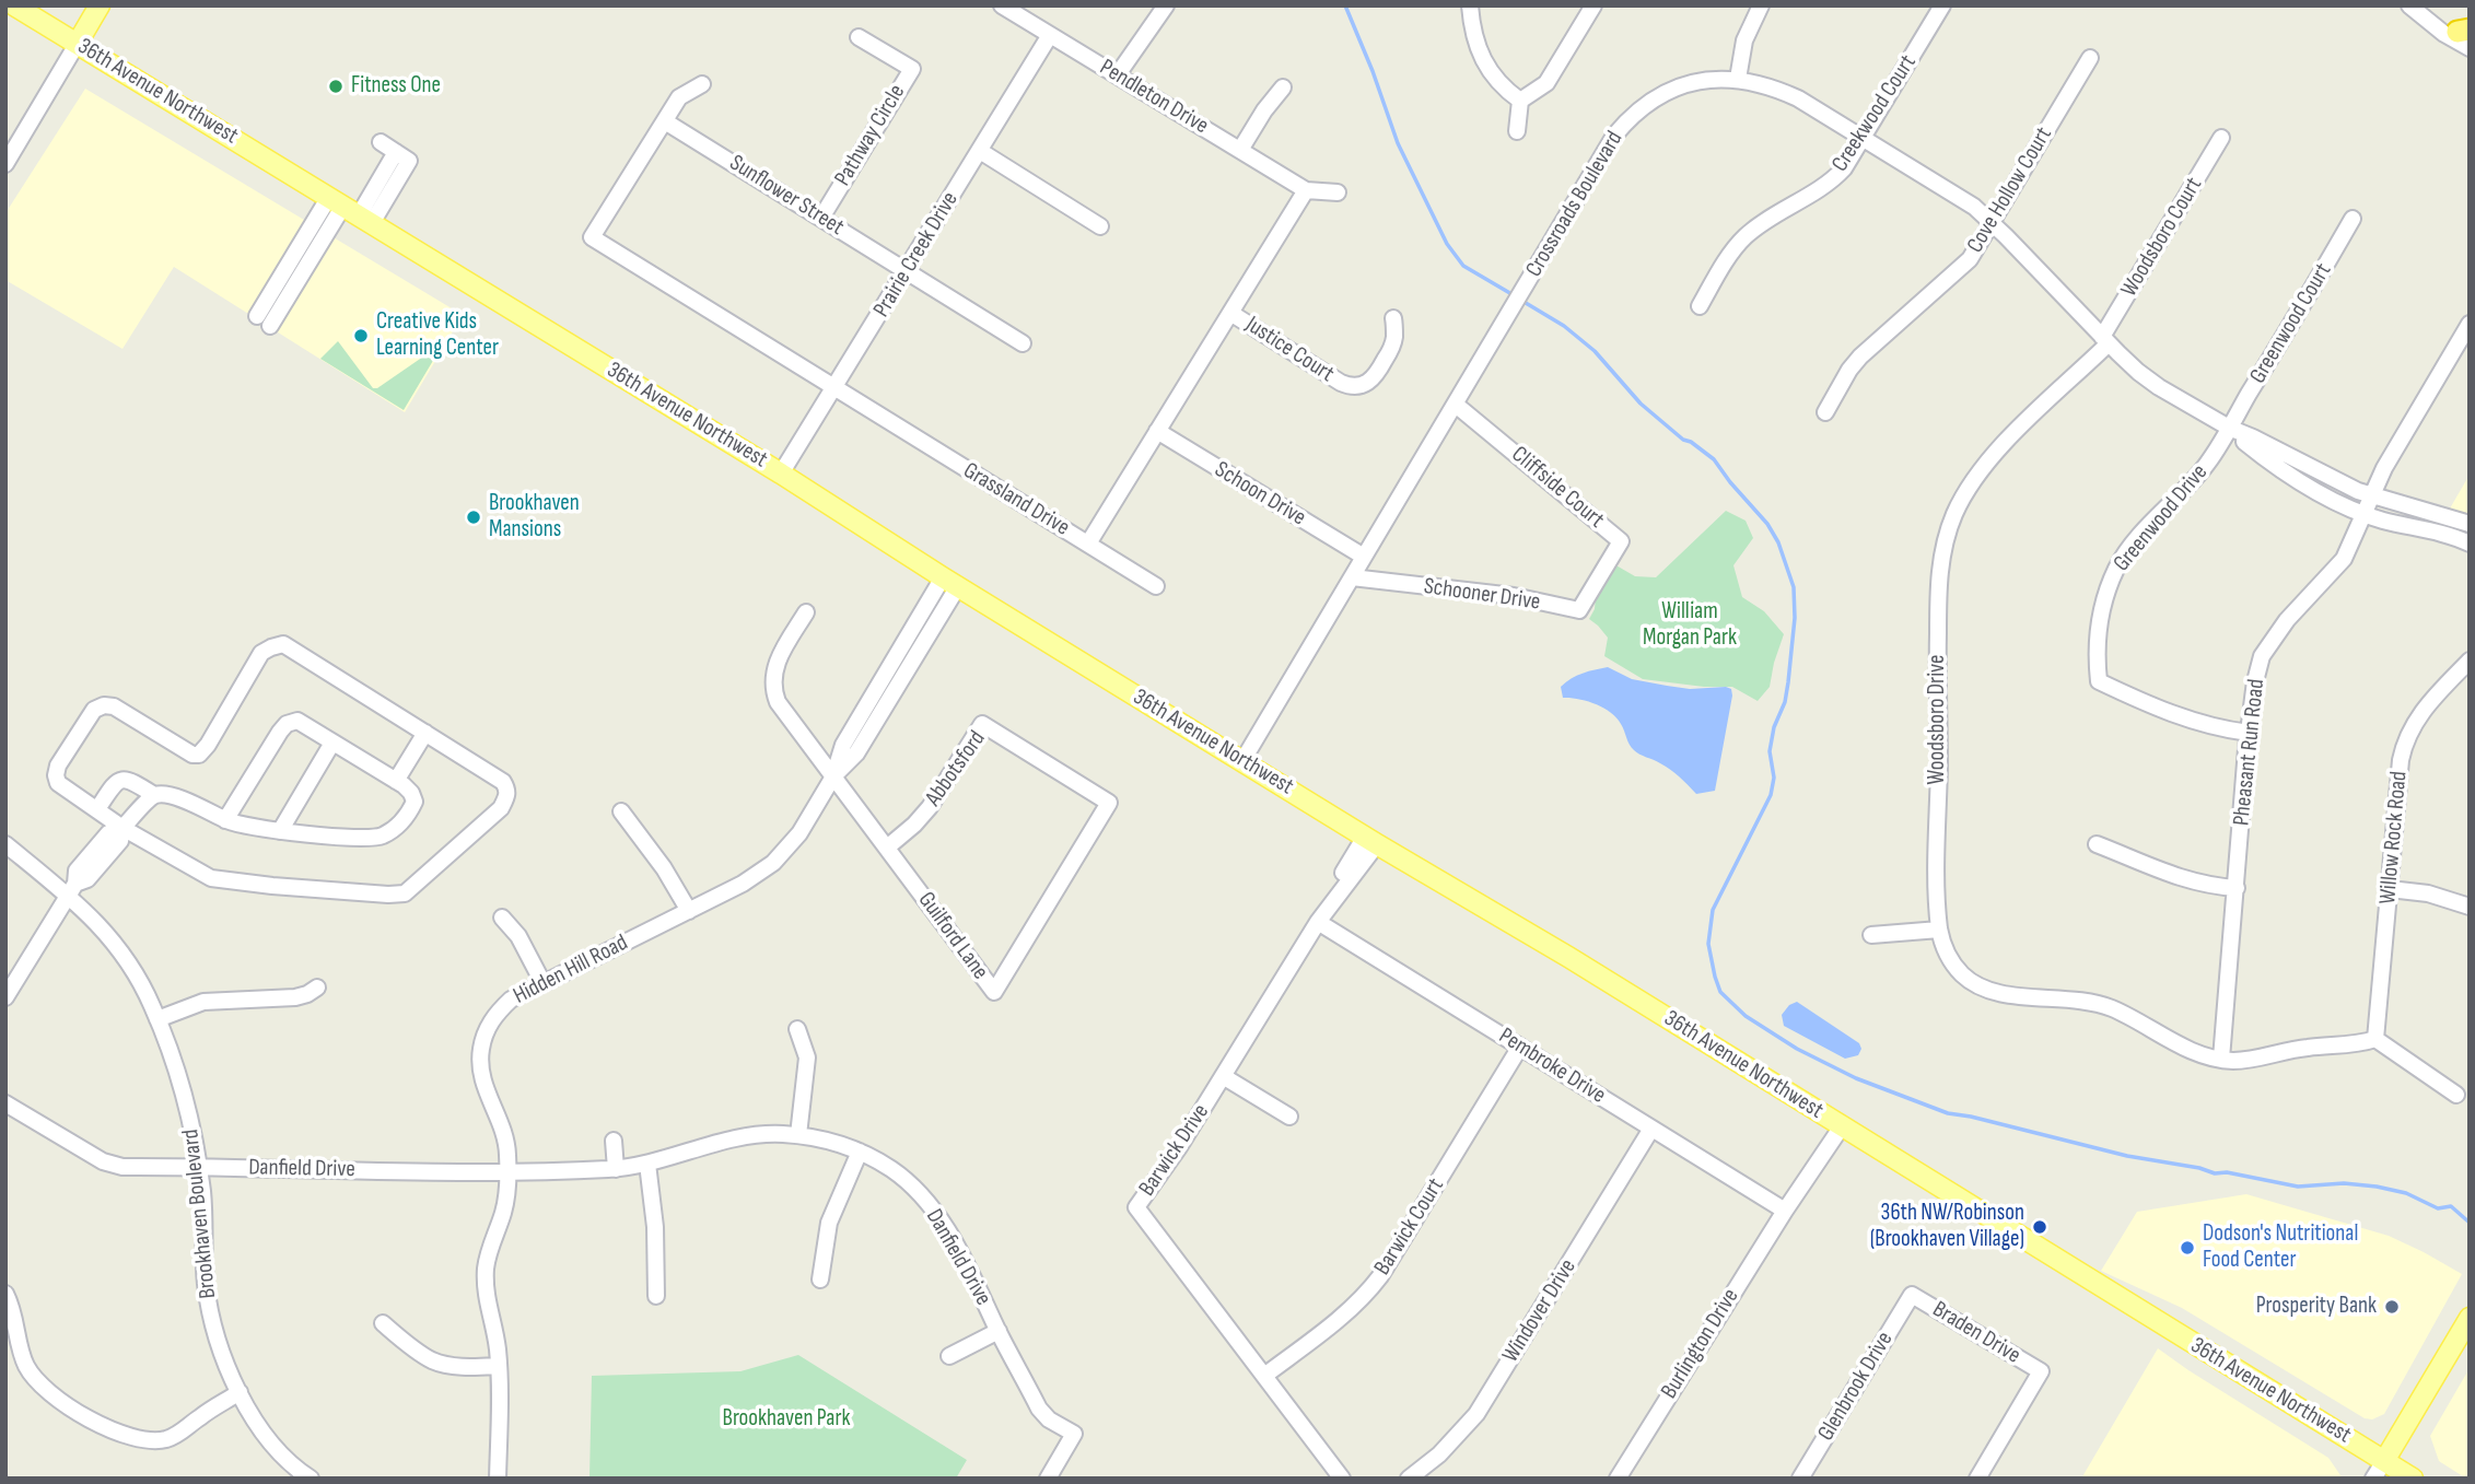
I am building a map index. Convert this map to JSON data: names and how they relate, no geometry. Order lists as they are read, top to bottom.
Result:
{
  "streets": {
    "main road": ["36th Avenue Northwest"],
    "street": [
      "Pendleton Drive",
      "Creekwood Court",
      "Pathway Circle",
      "Cove Hollow Court",
      "Sunflower Street",
      "Crossroads Boulevard",
      "Woodsboro Court",
      "Prairie Creek Drive",
      "Greenwood Court",
      "Justice Court",
      "Cliffside Court",
      "Schoon Drive",
      "Grassland Drive",
      "Greenwood Drive",
      "Schooner Drive",
      "Woodsboro Drive",
      "Pheasant Run Road",
      "Abbotsford",
      "Willow Rock Road",
      "Guilford Lane",
      "Hidden Hill Road",
      "Pembroke Drive",
      "Barwick Drive",
      "Danfield Drive",
      "Brookhaven Boulevard",
      "Barwick Court",
      "Windover Drive",
      "Braden Drive",
      "Burlington Drive",
      "Glenbrook Drive"
    ]
  },
  "crossings": [
    ["36th Avenue Northwest", "Crossroads Boulevard"],
    ["36th Avenue Northwest", "Prairie Creek Drive"],
    ["36th Avenue Northwest", "Hidden Hill Road"],
    ["36th Avenue Northwest", "Barwick Drive"],
    ["36th Avenue Northwest", "Burlington Drive"],
    ["Pendleton Drive", "Prairie Creek Drive"],
    ["Pendleton Drive", "Grassland Drive"],
    ["Creekwood Court", "Crossroads Boulevard"],
    ["Pathway Circle", "Sunflower Street"],
    ["Cove Hollow Court", "Crossroads Boulevard"],
    ["Sunflower Street", "Prairie Creek Drive"],
    ["Sunflower Street", "Grassland Drive"],
    ["Crossroads Boulevard", "Woodsboro Court"],
    ["Crossroads Boulevard", "Greenwood Court"],
    ["Crossroads Boulevard", "Cliffside Court"],
    ["Crossroads Boulevard", "Schoon Drive"],
    ["Crossroads Boulevard", "Greenwood Drive"],
    ["Crossroads Boulevard", "Schooner Drive"],
    ["Crossroads Boulevard", "Woodsboro Drive"],
    ["Crossroads Boulevard", "Pheasant Run Road"],
    ["Woodsboro Court", "Woodsboro Drive"],
    ["Prairie Creek Drive", "Grassland Drive"],
    ["Greenwood Court", "Greenwood Drive"],
    ["Justice Court", "Grassland Drive"],
    ["Cliffside Court", "Schooner Drive"],
    ["Schoon Drive", "Grassland Drive"],
    ["Greenwood Drive", "Pheasant Run Road"],
    ["Woodsboro Drive", "Pheasant Run Road"],
    ["Woodsboro Drive", "Willow Rock Road"],
    ["Abbotsford", "Guilford Lane"],
    ["Guilford Lane", "Hidden Hill Road"],
    ["Hidden Hill Road", "Danfield Drive"],
    ["Pembroke Drive", "Barwick Drive"],
    ["Pembroke Drive", "Barwick Court"],
    ["Pembroke Drive", "Windover Drive"],
    ["Pembroke Drive", "Burlington Drive"],
    ["Barwick Drive", "Barwick Court"],
    ["Danfield Drive", "Brookhaven Boulevard"],
    ["Braden Drive", "Glenbrook Drive"]
  ],
  "parks": ["William Morgan Park", "Brookhaven Park"],
  "places": [
    "Fitness One",
    "Creative Kids Learning Center",
    "Brookhaven Mansions",
    "36th NW/Robinson (Brookhaven Village)",
    "Dodson's Nutritional Food Center",
    "Prosperity Bank"
  ]
}
